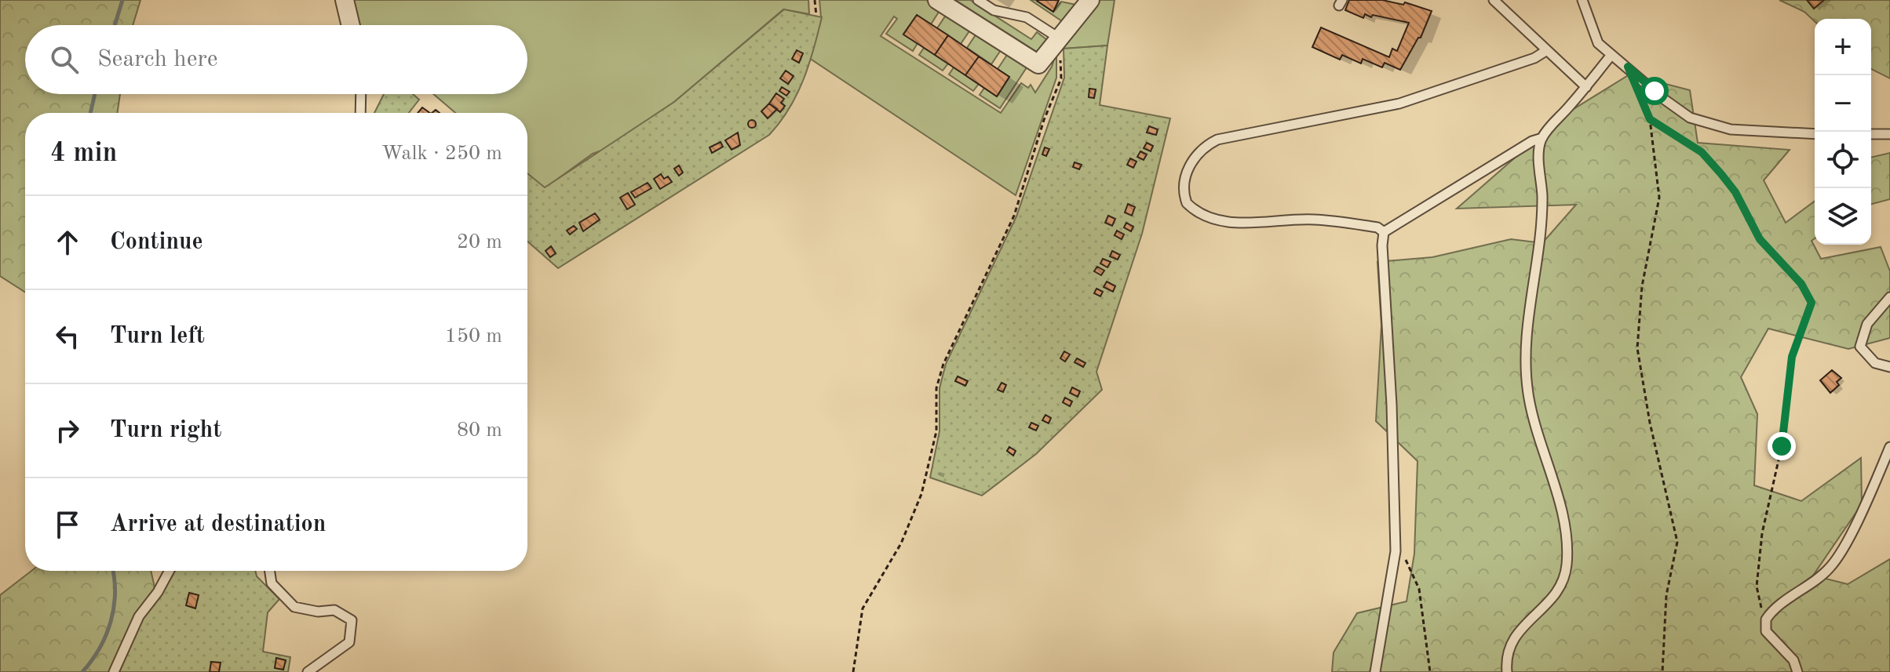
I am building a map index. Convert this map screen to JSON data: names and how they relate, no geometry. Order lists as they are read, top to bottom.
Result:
{
  "page": {
    "map_buttons": ["+", "−"],
    "search": "Search here",
    "heading": ["4 min", "Walk · 250 m"],
    "list": [
      ["Continue", "20 m"],
      ["Turn left", "150 m"],
      ["Turn right", "80 m"],
      "Arrive at destination"
    ]
  }
}
